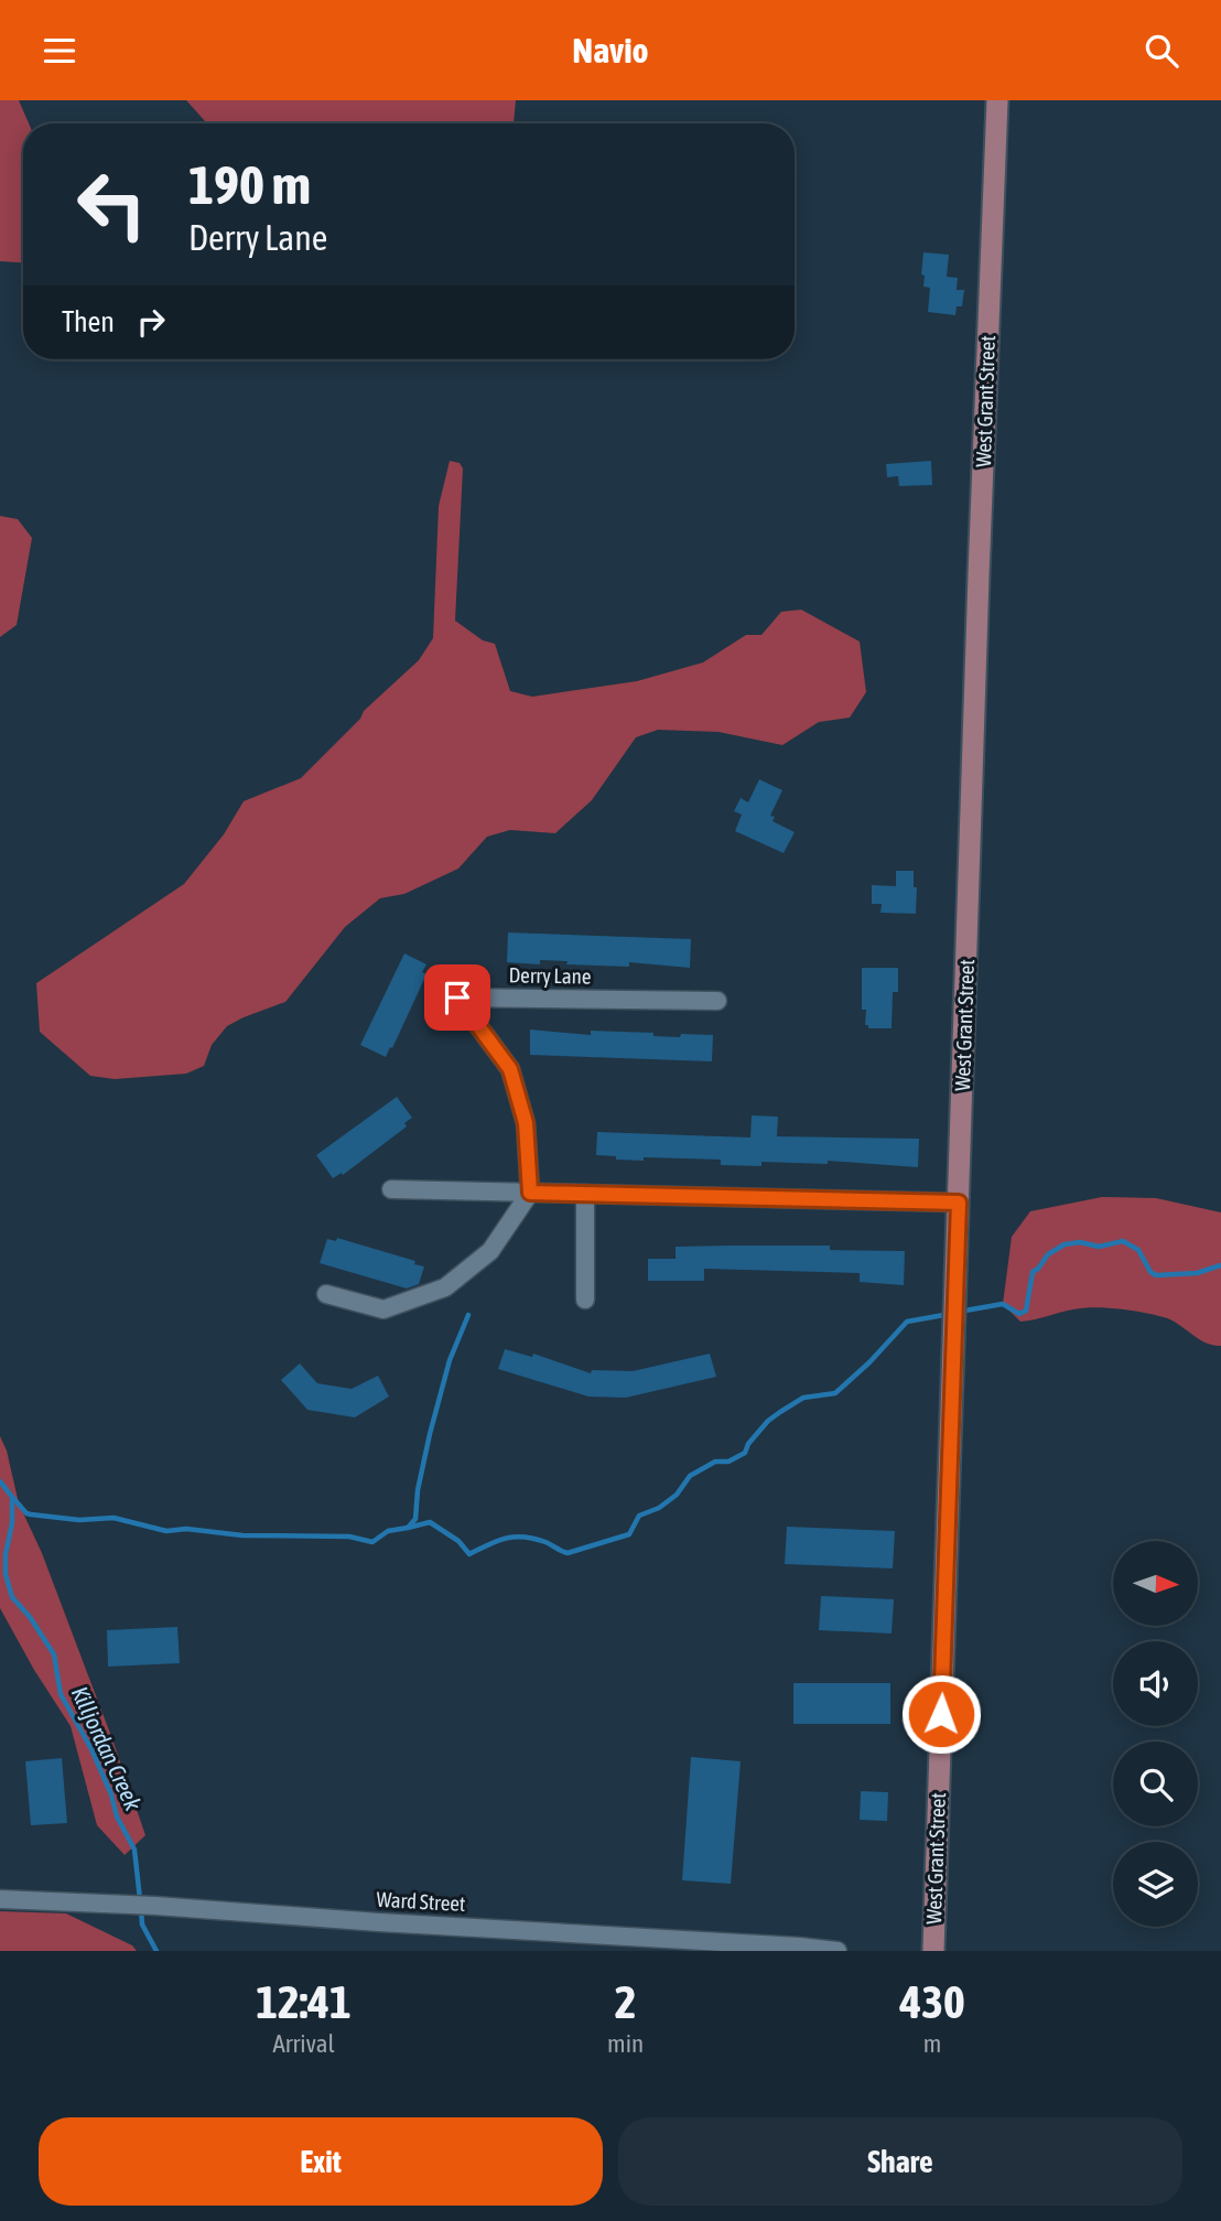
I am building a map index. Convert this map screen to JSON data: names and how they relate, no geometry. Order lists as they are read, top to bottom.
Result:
{
  "streets": {
    "main road": ["West Grant Street"],
    "street": ["Derry Lane", "Ward Street"]
  },
  "water": ["Killjordan Creek"],
  "north": "right",
  "page": {
    "header": "Navio",
    "turn": ["190 m", "Derry Lane"],
    "then": "Then",
    "eta": [
      "12:41",
      "Arrival",
      "2",
      "min",
      "430",
      "m"
    ],
    "buttons": ["Exit", "Share"]
  }
}
